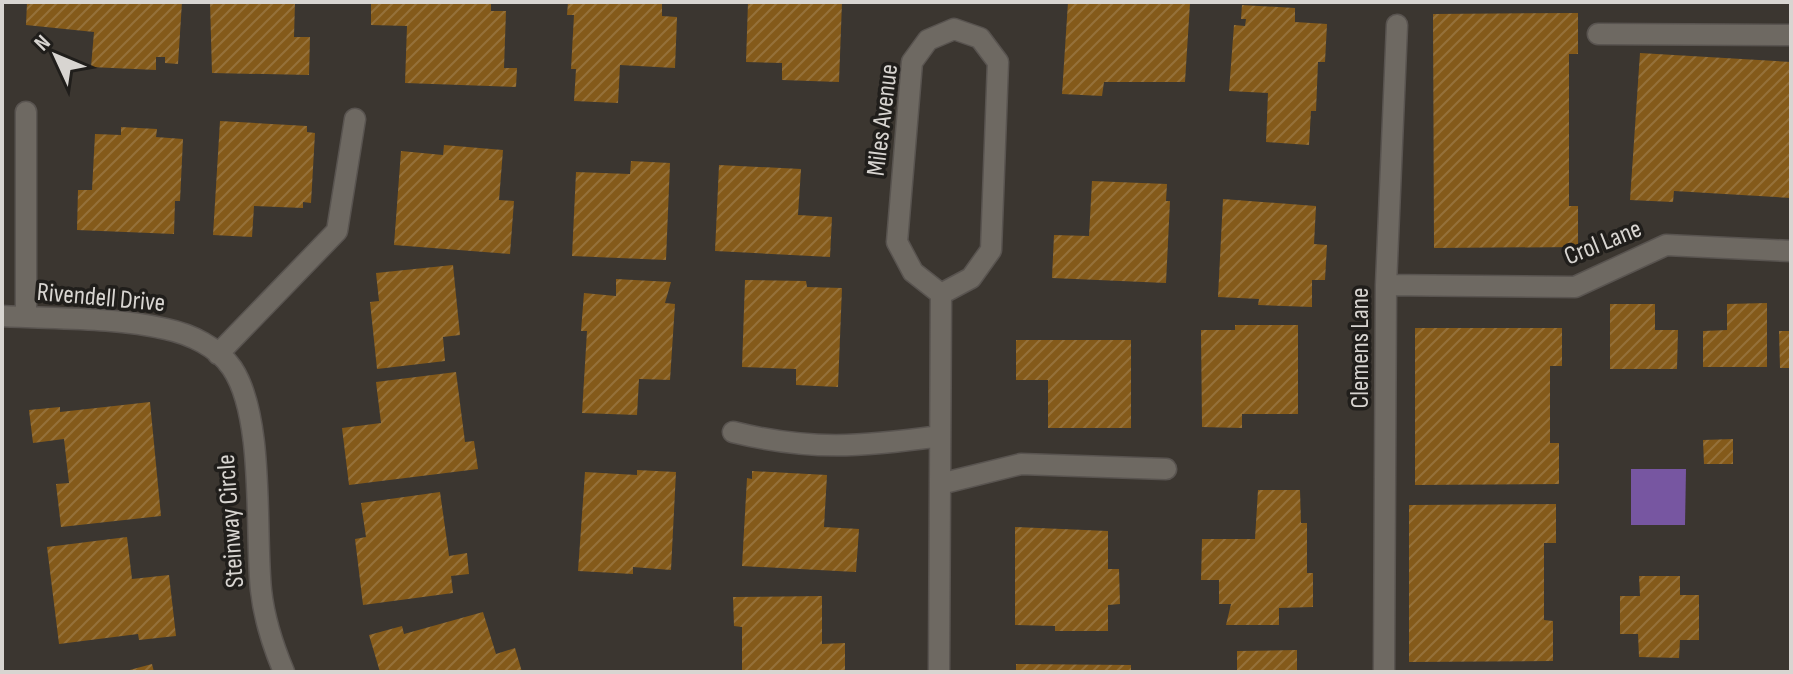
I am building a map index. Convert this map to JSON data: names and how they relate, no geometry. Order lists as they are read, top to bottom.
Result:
{
  "streets": {
    "street": [
      "Miles Avenue",
      "Crol Lane",
      "Rivendell Drive",
      "Clemens Lane",
      "Steinway Circle"
    ]
  },
  "crossings": [
    ["Crol Lane", "Clemens Lane"],
    ["Rivendell Drive", "Steinway Circle"]
  ],
  "north": "top left"
}
